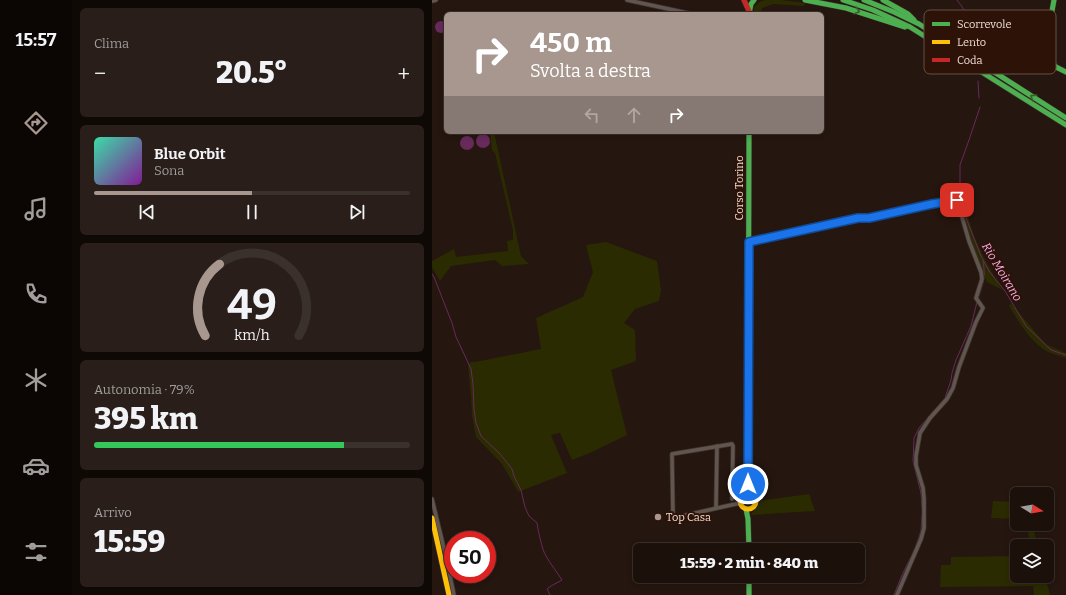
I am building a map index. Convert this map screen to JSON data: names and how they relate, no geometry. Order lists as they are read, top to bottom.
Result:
{
  "streets": {
    "main road": ["Corso Torino"]
  },
  "water": ["Rio Moirano"],
  "places": ["Top Casa"],
  "legend": ["Scorrevole", "Lento", "Coda"],
  "north": "right",
  "page": {
    "tabs": "15:57",
    "tile": [
      "Clima",
      ["Autonomia · 79%", "395 km"],
      ["Arrivo", "15:59"]
    ],
    "turn": ["450 m", "Svolta a destra"],
    "heat": ["−", "20.5°", "+"],
    "song": ["Blue Orbit", "Sona"],
    "limit": "50",
    "trip": "15:59 · 2 min · 840 m",
    "gauge": ["49", "km/h"]
  }
}
